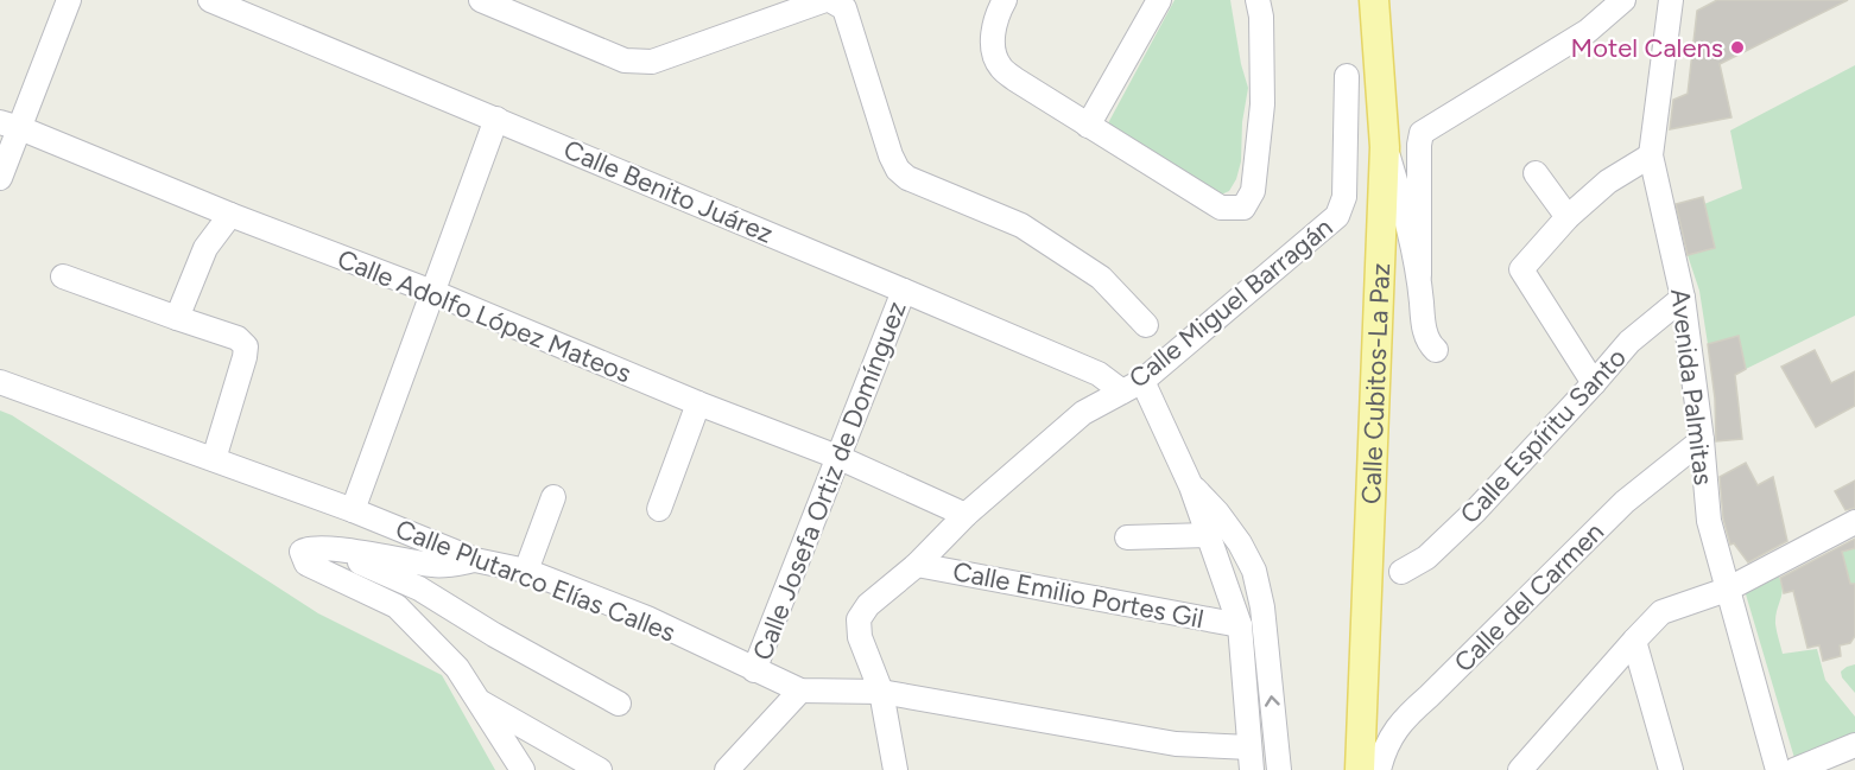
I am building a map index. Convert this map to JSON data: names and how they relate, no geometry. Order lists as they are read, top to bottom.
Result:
{
  "streets": {
    "main road": ["Calle Cubitos-La Paz"],
    "street": [
      "Calle Benito Juárez",
      "Calle Miguel Barragán",
      "Calle Adolfo López Mateos",
      "Avenida Palmitas",
      "Calle Espíritu Santo",
      "Calle Josefa Ortiz de Domínguez",
      "Calle Plutarco Elías Calles",
      "Calle Emilio Portes Gil",
      "Calle del Carmen"
    ]
  },
  "crossings": [
    ["Calle Benito Juárez", "Calle Miguel Barragán"],
    ["Calle Benito Juárez", "Calle Josefa Ortiz de Domínguez"],
    ["Calle Miguel Barragán", "Calle Adolfo López Mateos"],
    ["Calle Miguel Barragán", "Calle Plutarco Elías Calles"],
    ["Calle Miguel Barragán", "Calle Emilio Portes Gil"],
    ["Calle Adolfo López Mateos", "Calle Josefa Ortiz de Domínguez"],
    ["Avenida Palmitas", "Calle Espíritu Santo"],
    ["Avenida Palmitas", "Calle del Carmen"],
    ["Calle Josefa Ortiz de Domínguez", "Calle Plutarco Elías Calles"]
  ],
  "places": ["Motel Calens"]
}
